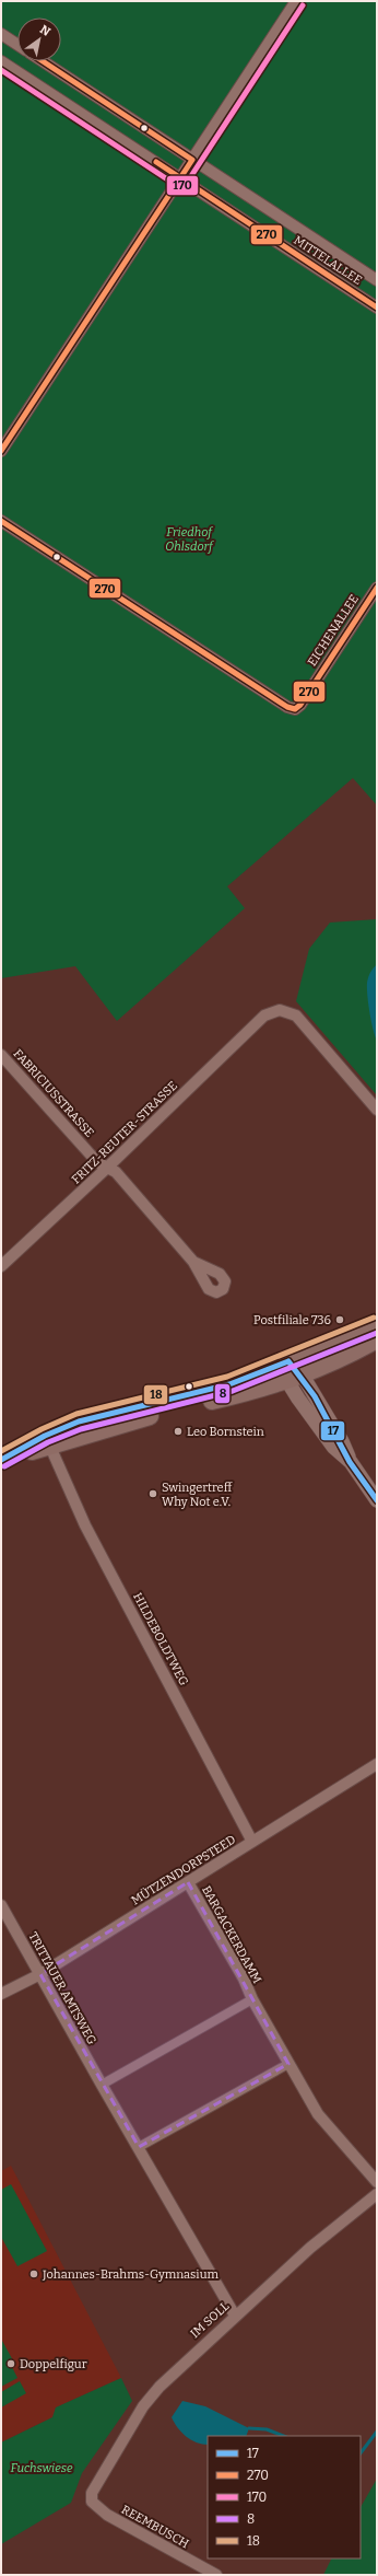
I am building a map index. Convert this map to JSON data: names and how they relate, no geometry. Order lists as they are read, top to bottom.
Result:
{
  "streets": {
    "street": [
      "MITTELALLEE",
      "EICHENALLEE",
      "FABRICIUSSTRASSE",
      "FRITZ-REUTER-STRASSE",
      "HILDEBOLDTWEG",
      "MÜTZENDORPSTEED",
      "BARGACKERDAMM",
      "TRITTAUER AMTSWEG",
      "IM SOLL",
      "REEMBUSCH"
    ]
  },
  "crossings": [
    ["FABRICIUSSTRASSE", "FRITZ-REUTER-STRASSE"],
    ["HILDEBOLDTWEG", "MÜTZENDORPSTEED"],
    ["MÜTZENDORPSTEED", "BARGACKERDAMM"],
    ["MÜTZENDORPSTEED", "TRITTAUER AMTSWEG"],
    ["BARGACKERDAMM", "TRITTAUER AMTSWEG"],
    ["TRITTAUER AMTSWEG", "IM SOLL"],
    ["IM SOLL", "REEMBUSCH"]
  ],
  "parks": ["Friedhof Ohlsdorf", "Fuchswiese"],
  "places": [
    "Postfiliale 736",
    "Leo Bornstein",
    "Swingertreff Why Not e.V.",
    "Johannes-Brahms-Gymnasium",
    "Doppelfigur"
  ],
  "lines": [
    "transit line 170",
    "transit line 270",
    "transit line 18",
    "transit line 8",
    "transit line 17"
  ],
  "legend": [
    "17",
    "270",
    "170",
    "8",
    "18"
  ],
  "north": "top right"
}
